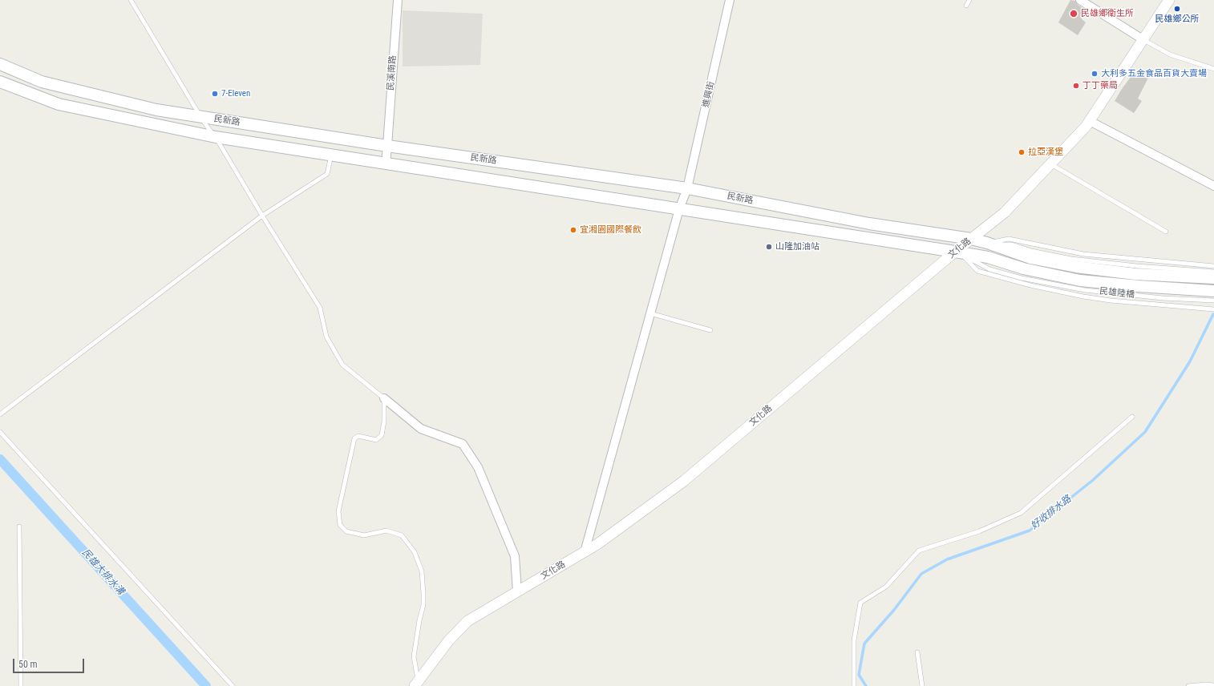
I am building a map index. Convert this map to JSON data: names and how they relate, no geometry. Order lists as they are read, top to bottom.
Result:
{
  "streets": {
    "main road": ["民新路", "民雄陸橋"],
    "street": ["民溪南路", "進興街", "文化路"]
  },
  "crossings": [
    ["民溪南路", "民新路"],
    ["進興街", "民新路"],
    ["進興街", "文化路"],
    ["民新路", "文化路"],
    ["民新路", "民雄陸橋"]
  ],
  "water": ["好收排水路", "民雄大排水溝"],
  "places": [
    "民雄鄉公所",
    "民雄鄉衛生所",
    "大利多五金食品百貨大賣場",
    "丁丁藥局",
    "7-Eleven",
    "拉亞漢堡",
    "宜湘園國際餐飲",
    "山隆加油站"
  ],
  "scale_bar": "50 m"
}
